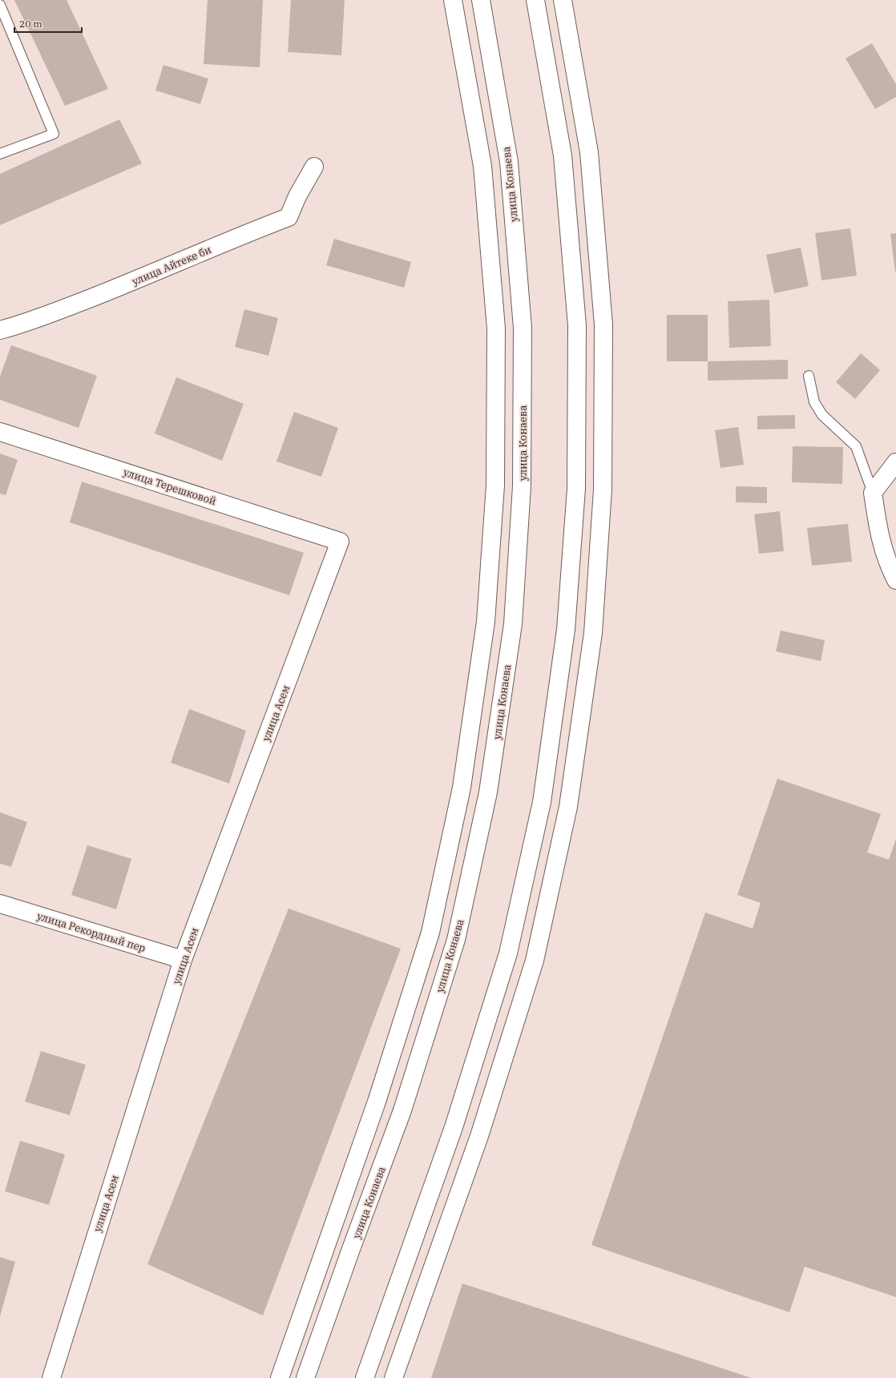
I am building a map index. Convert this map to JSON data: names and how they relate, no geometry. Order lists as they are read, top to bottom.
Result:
{
  "streets": {
    "main road": [
      "улица Конаева",
      "улица Айтеке би",
      "улица Терешковой",
      "улица Асем",
      "улица Рекордный пер"
    ]
  },
  "crossings": [
    ["улица Терешковой", "улица Асем"],
    ["улица Асем", "улица Рекордный пер"]
  ],
  "scale_bar": "20 m"
}
